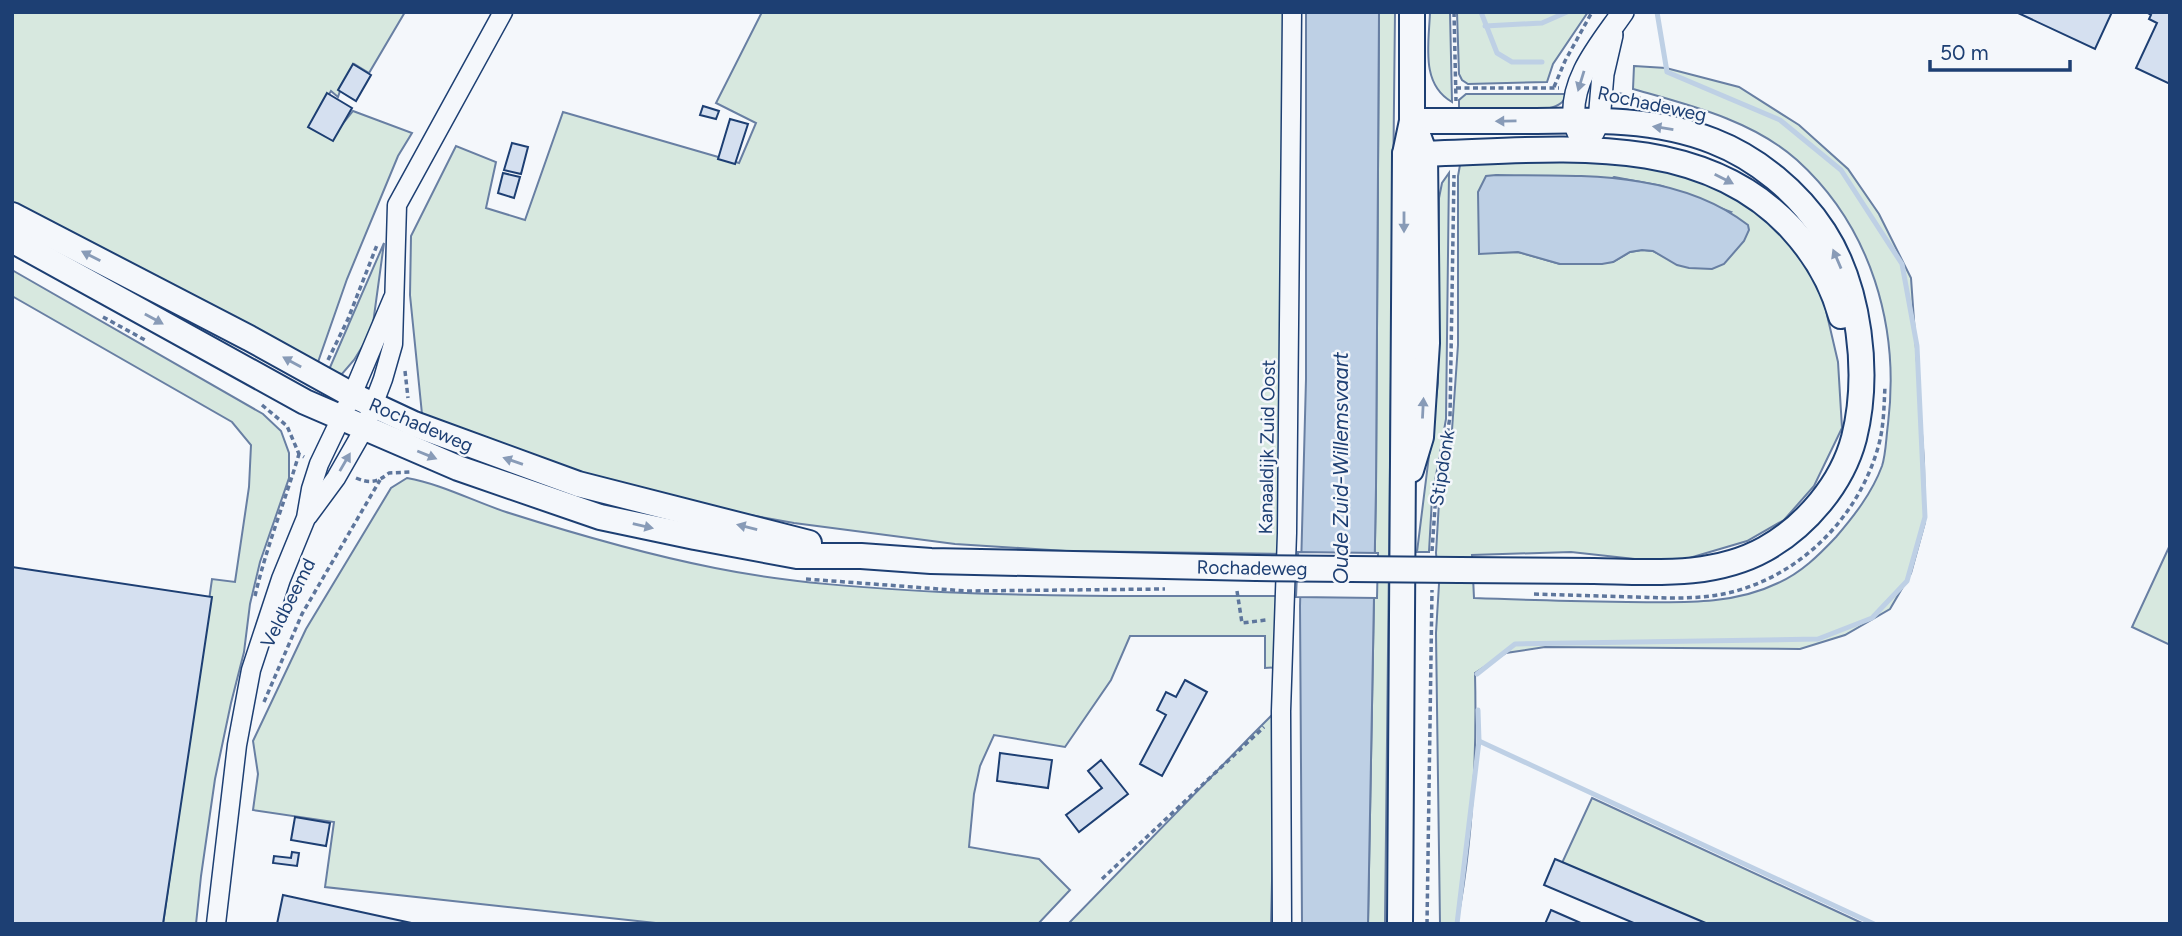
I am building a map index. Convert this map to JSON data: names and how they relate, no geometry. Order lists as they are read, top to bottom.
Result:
{
  "streets": {
    "main road": ["Rochadeweg", "Stipdonk"],
    "street": ["Kanaaldijk Zuid Oost", "Veldbeemd"]
  },
  "crossings": [
    ["Rochadeweg", "Stipdonk"],
    ["Rochadeweg", "Veldbeemd"]
  ],
  "water": ["Oude Zuid-Willemsvaart"],
  "scale_bar": "50 m"
}
